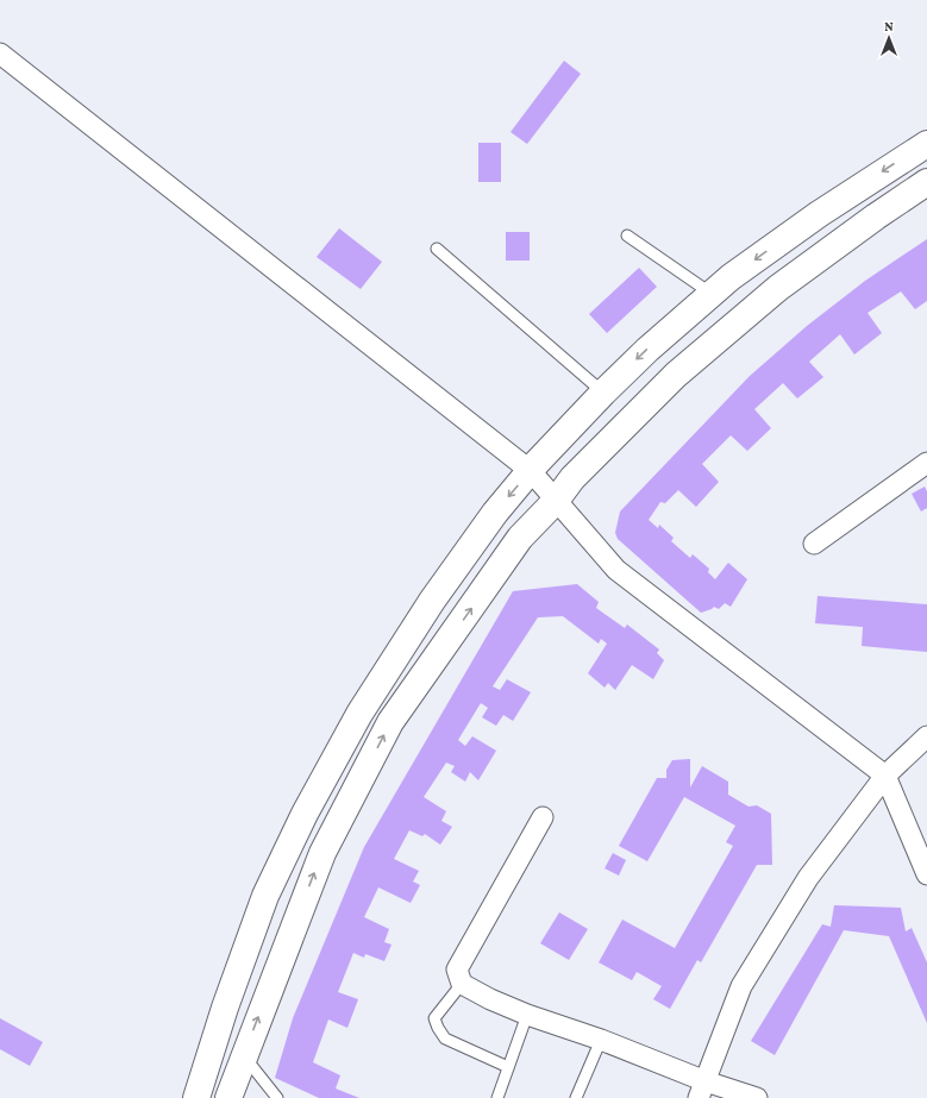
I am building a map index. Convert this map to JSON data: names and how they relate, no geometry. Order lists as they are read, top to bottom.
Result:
{
  "north": "top"
}
